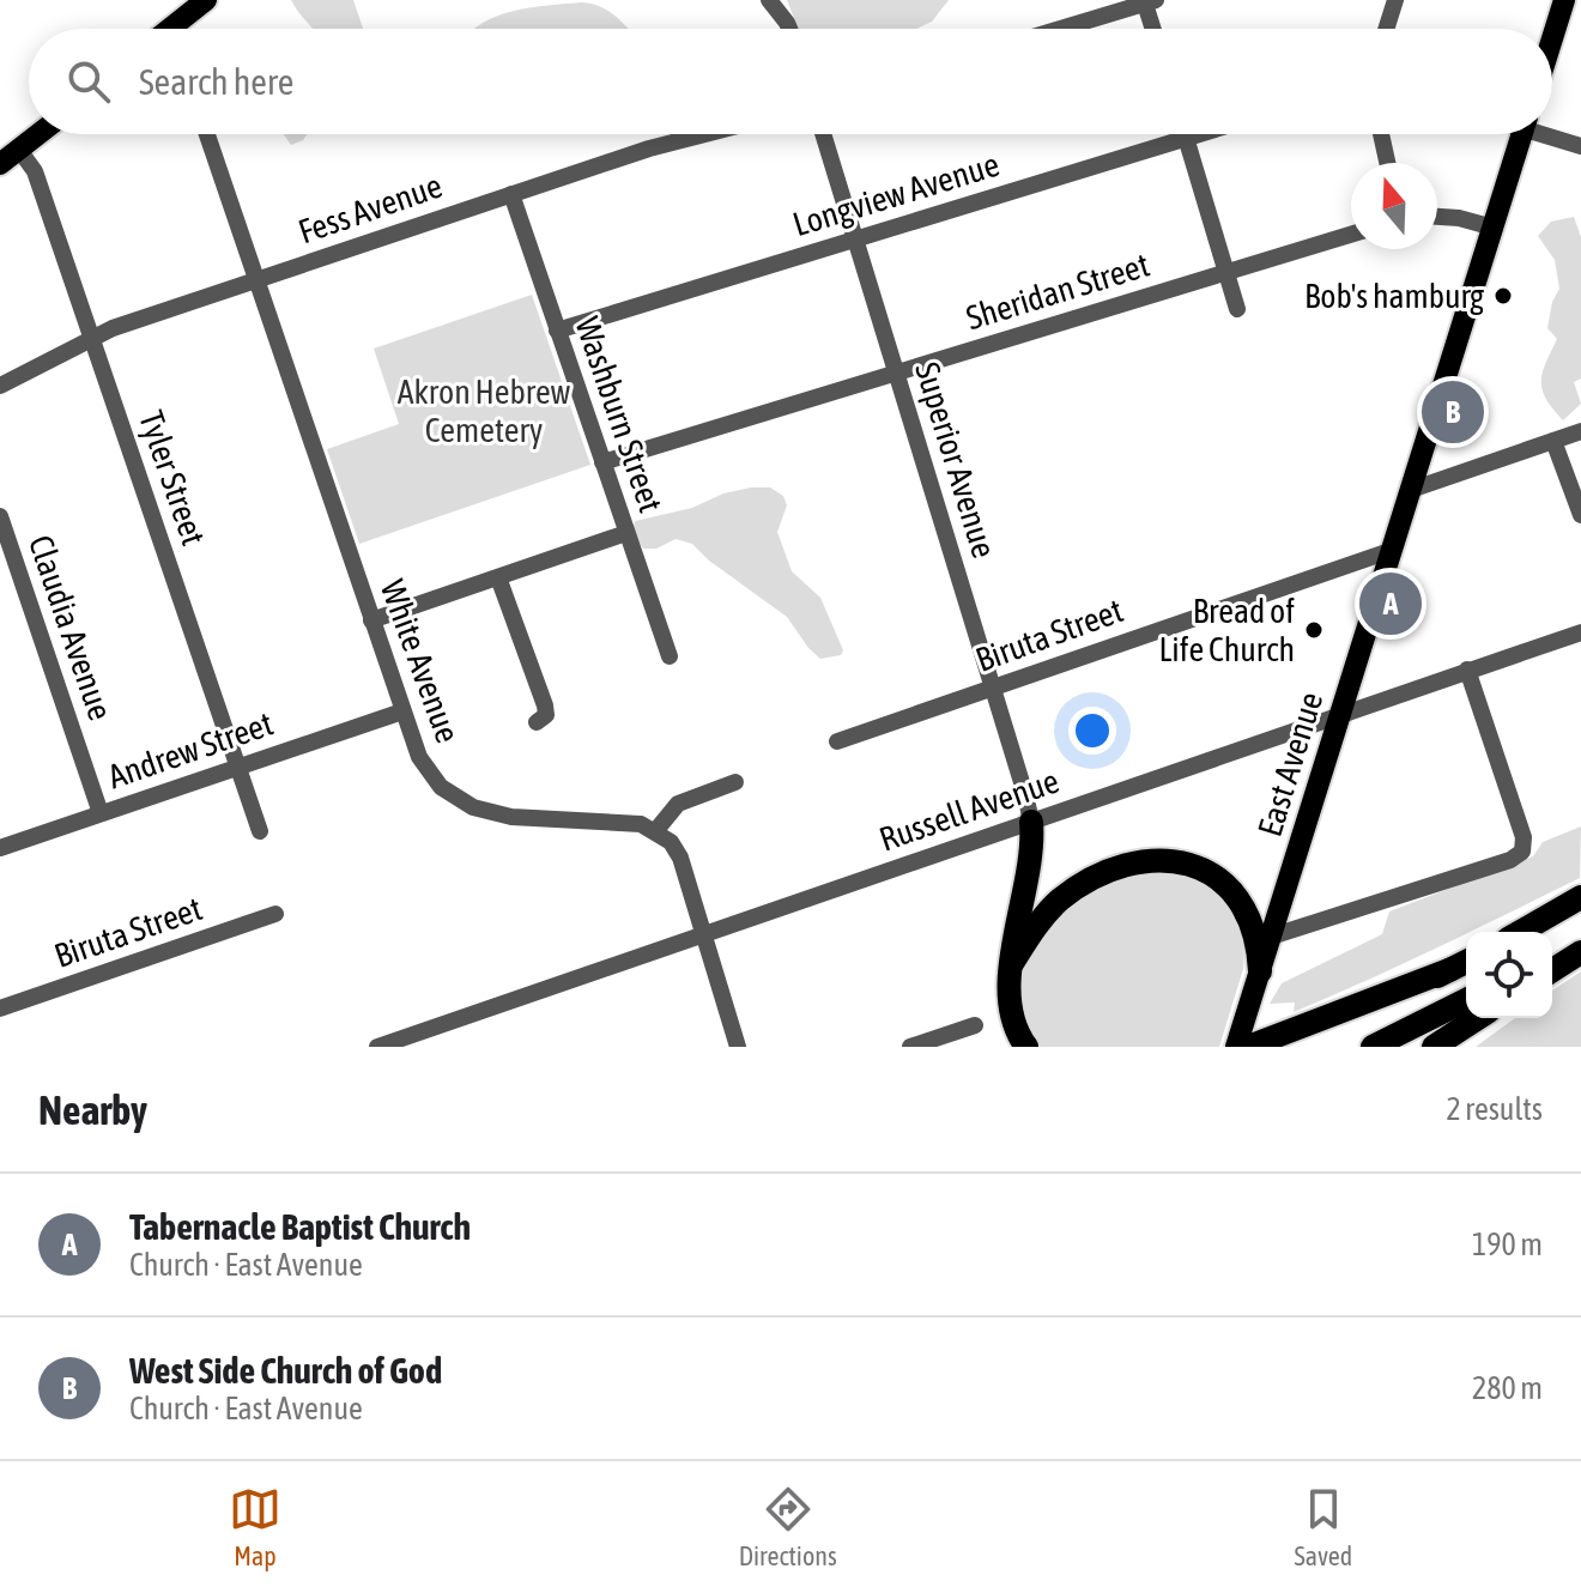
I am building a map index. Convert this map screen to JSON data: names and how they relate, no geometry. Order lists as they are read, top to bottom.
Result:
{
  "streets": {
    "main road": ["East Avenue"],
    "street": [
      "Longview Avenue",
      "Fess Avenue",
      "Sheridan Street",
      "Washburn Street",
      "Superior Avenue",
      "Tyler Street",
      "Claudia Avenue",
      "Biruta Street",
      "White Avenue",
      "Andrew Street",
      "Russell Avenue"
    ]
  },
  "crossings": [
    ["Longview Avenue", "Washburn Street"],
    ["Longview Avenue", "Superior Avenue"],
    ["Fess Avenue", "Washburn Street"],
    ["Fess Avenue", "Tyler Street"],
    ["Fess Avenue", "White Avenue"],
    ["Sheridan Street", "Washburn Street"],
    ["Sheridan Street", "Superior Avenue"],
    ["Superior Avenue", "Biruta Street"],
    ["Superior Avenue", "Russell Avenue"],
    ["Tyler Street", "Andrew Street"],
    ["Claudia Avenue", "Andrew Street"],
    ["Biruta Street", "East Avenue"],
    ["White Avenue", "Andrew Street"],
    ["East Avenue", "Russell Avenue"]
  ],
  "parks": ["Akron Hebrew Cemetery"],
  "places": ["Bob's hamburg", "Bread of Life Church"],
  "north": "top",
  "page": {
    "search": "Search here",
    "pins": ["B", "A"],
    "heading": ["Nearby", "2 results"],
    "list": [
      {
        "mark": "A",
        "name": "Tabernacle Baptist Church",
        "note": "Church · East Avenue",
        "value": "190 m"
      },
      {
        "mark": "B",
        "name": "West Side Church of God",
        "note": "Church · East Avenue",
        "value": "280 m"
      }
    ],
    "nav": ["Map", "Directions", "Saved"]
  }
}
